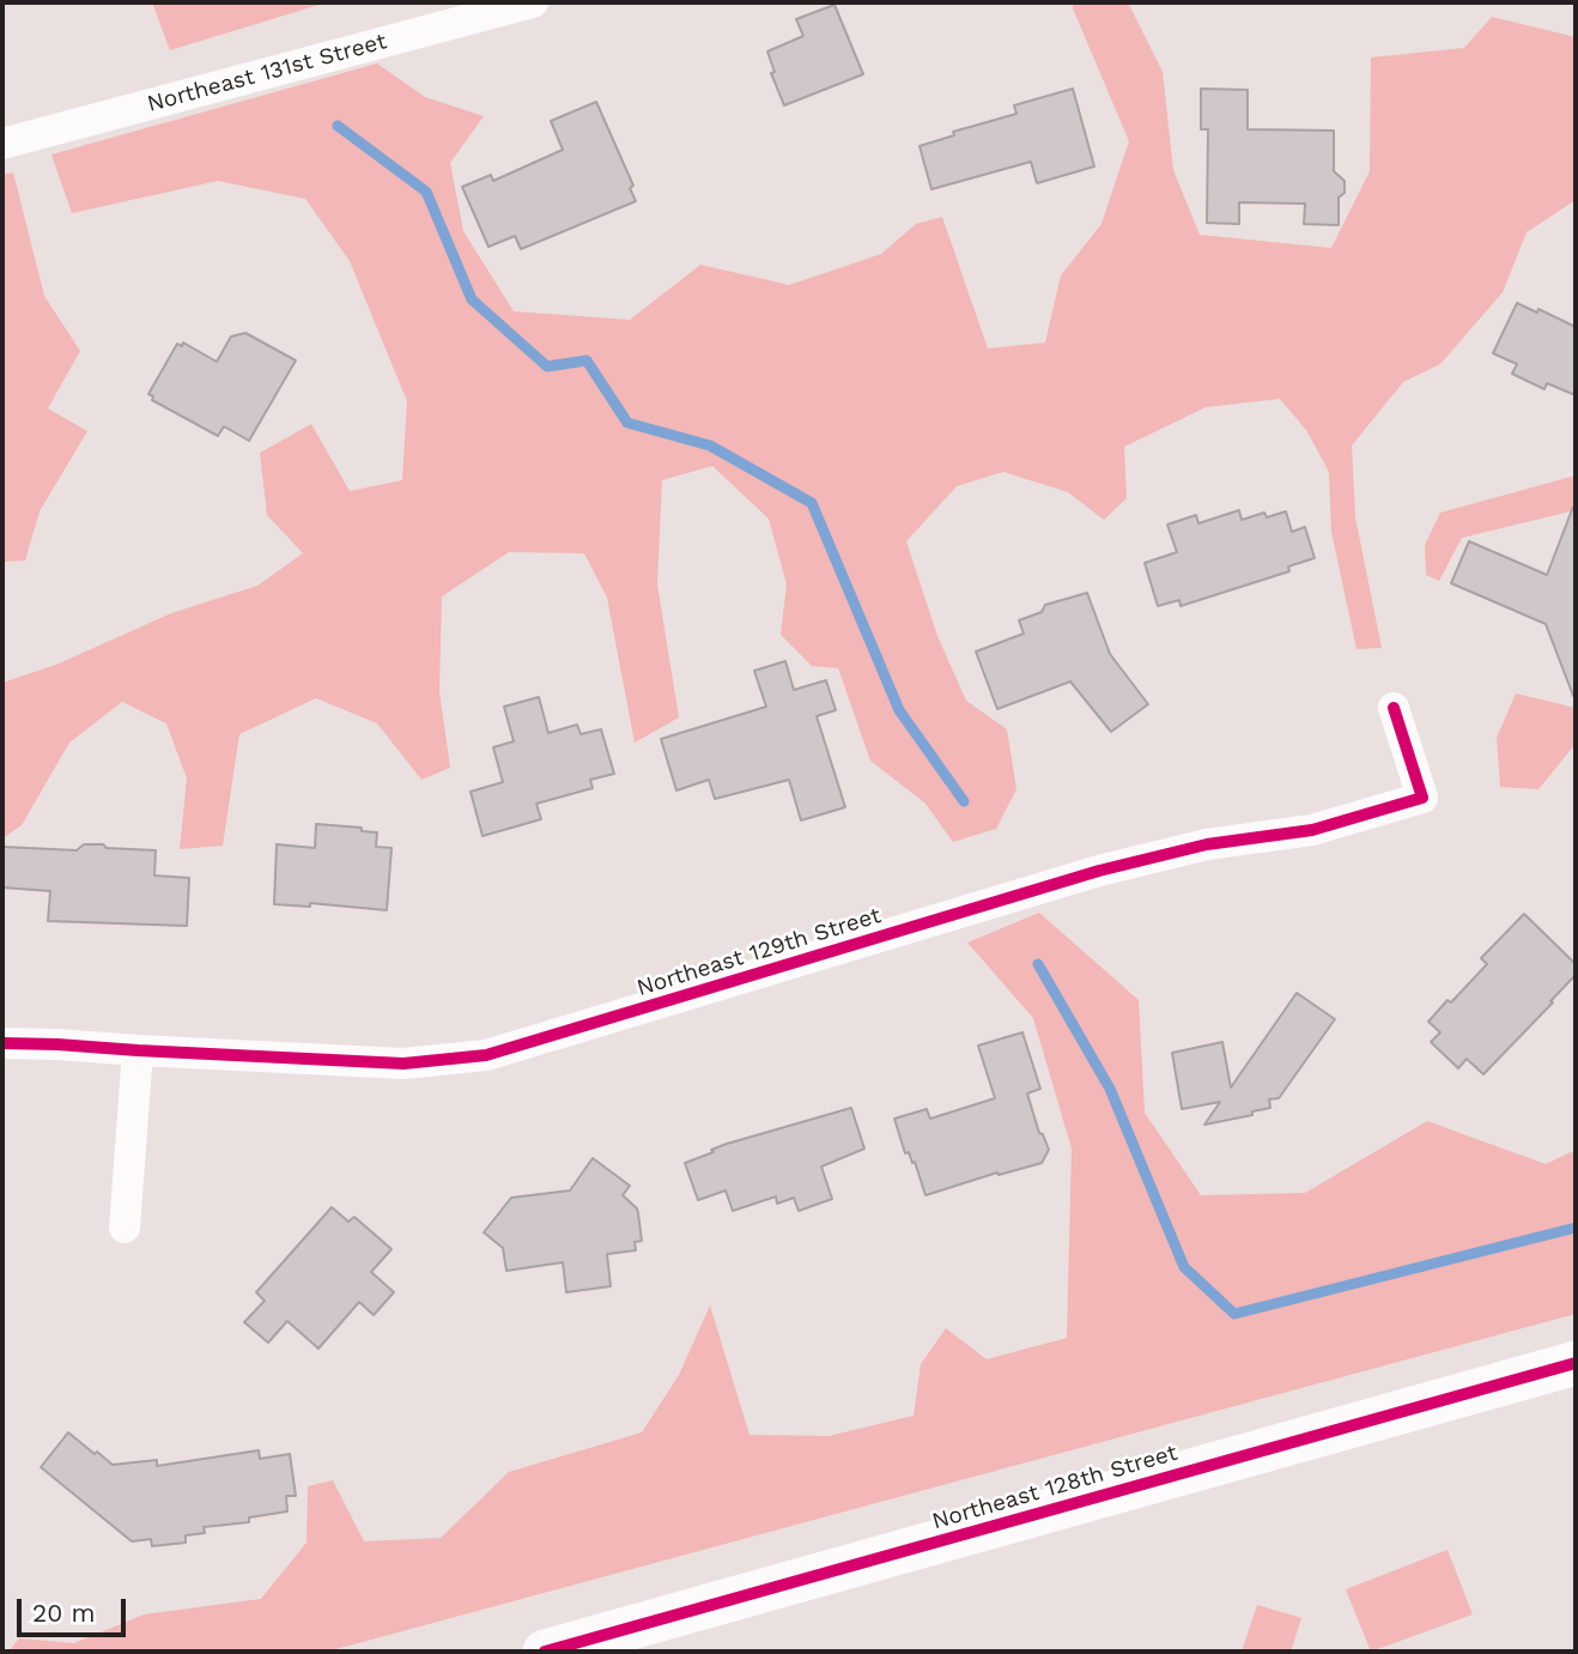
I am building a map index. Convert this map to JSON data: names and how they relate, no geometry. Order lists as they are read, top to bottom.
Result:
{
  "streets": {
    "street": ["Northeast 131st Street", "Northeast 129th Street", "Northeast 128th Street"]
  },
  "scale_bar": "20 m"
}
